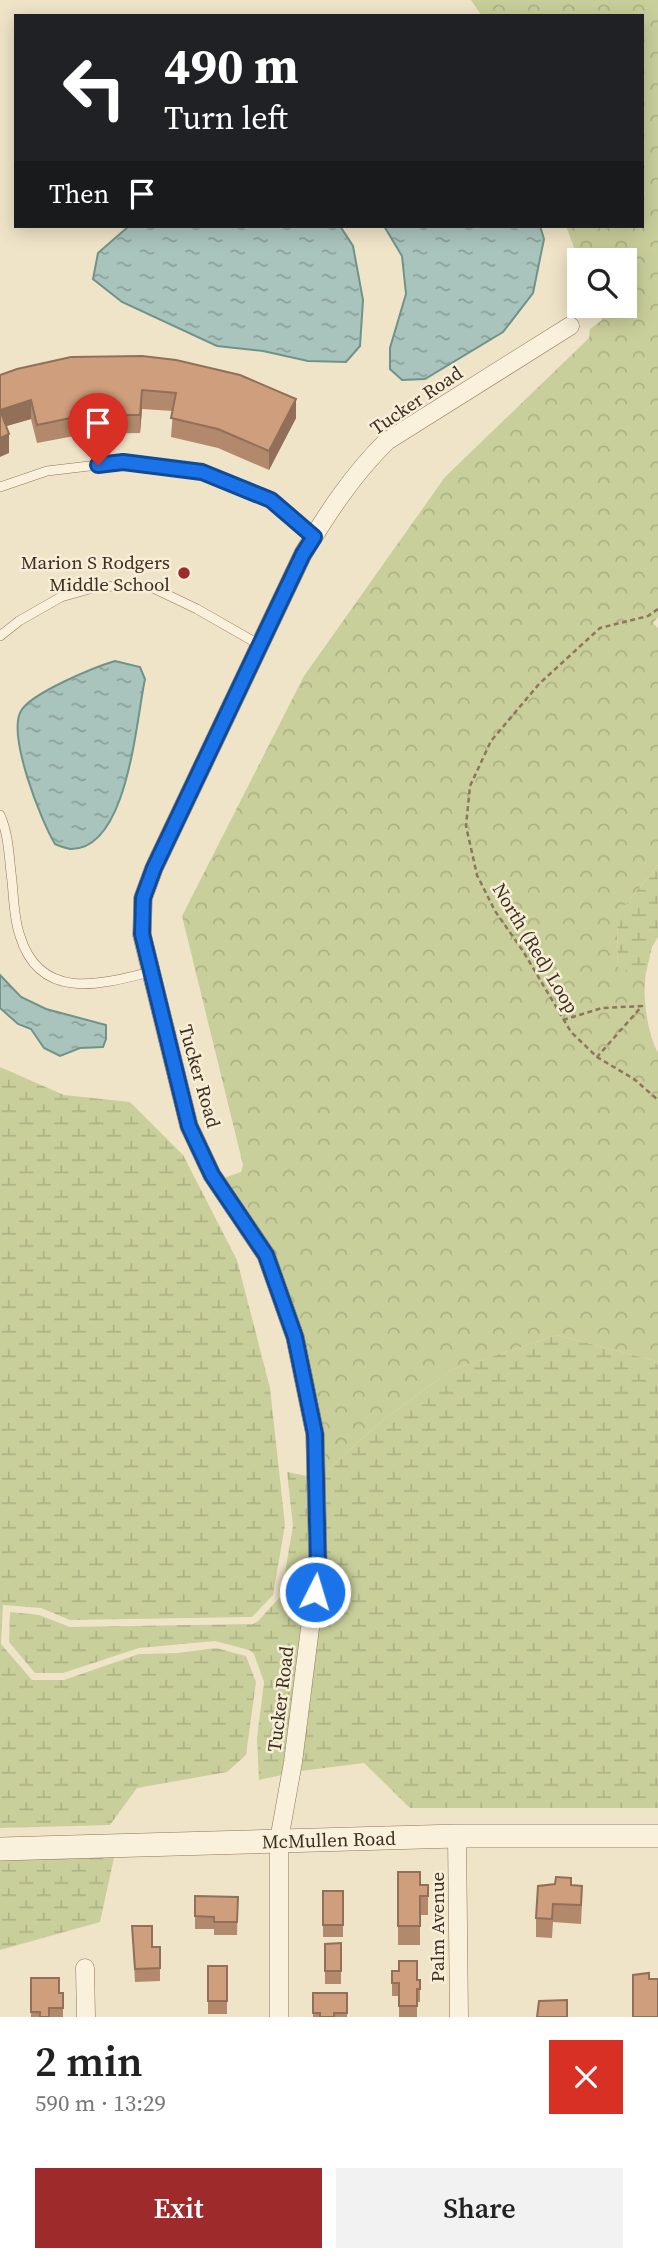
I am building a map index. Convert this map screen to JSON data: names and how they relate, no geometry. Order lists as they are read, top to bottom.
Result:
{
  "streets": {
    "street": ["Tucker Road", "McMullen Road", "Palm Avenue"],
    "path": ["North (Red) Loop"]
  },
  "crossings": [
    ["Tucker Road", "McMullen Road"],
    ["McMullen Road", "Palm Avenue"]
  ],
  "places": ["Marion S Rodgers Middle School"],
  "page": {
    "turn": ["490 m", "Turn left"],
    "then": "Then",
    "heading": ["2 min", "590 m · 13:29"],
    "buttons": ["Exit", "Share"]
  }
}
